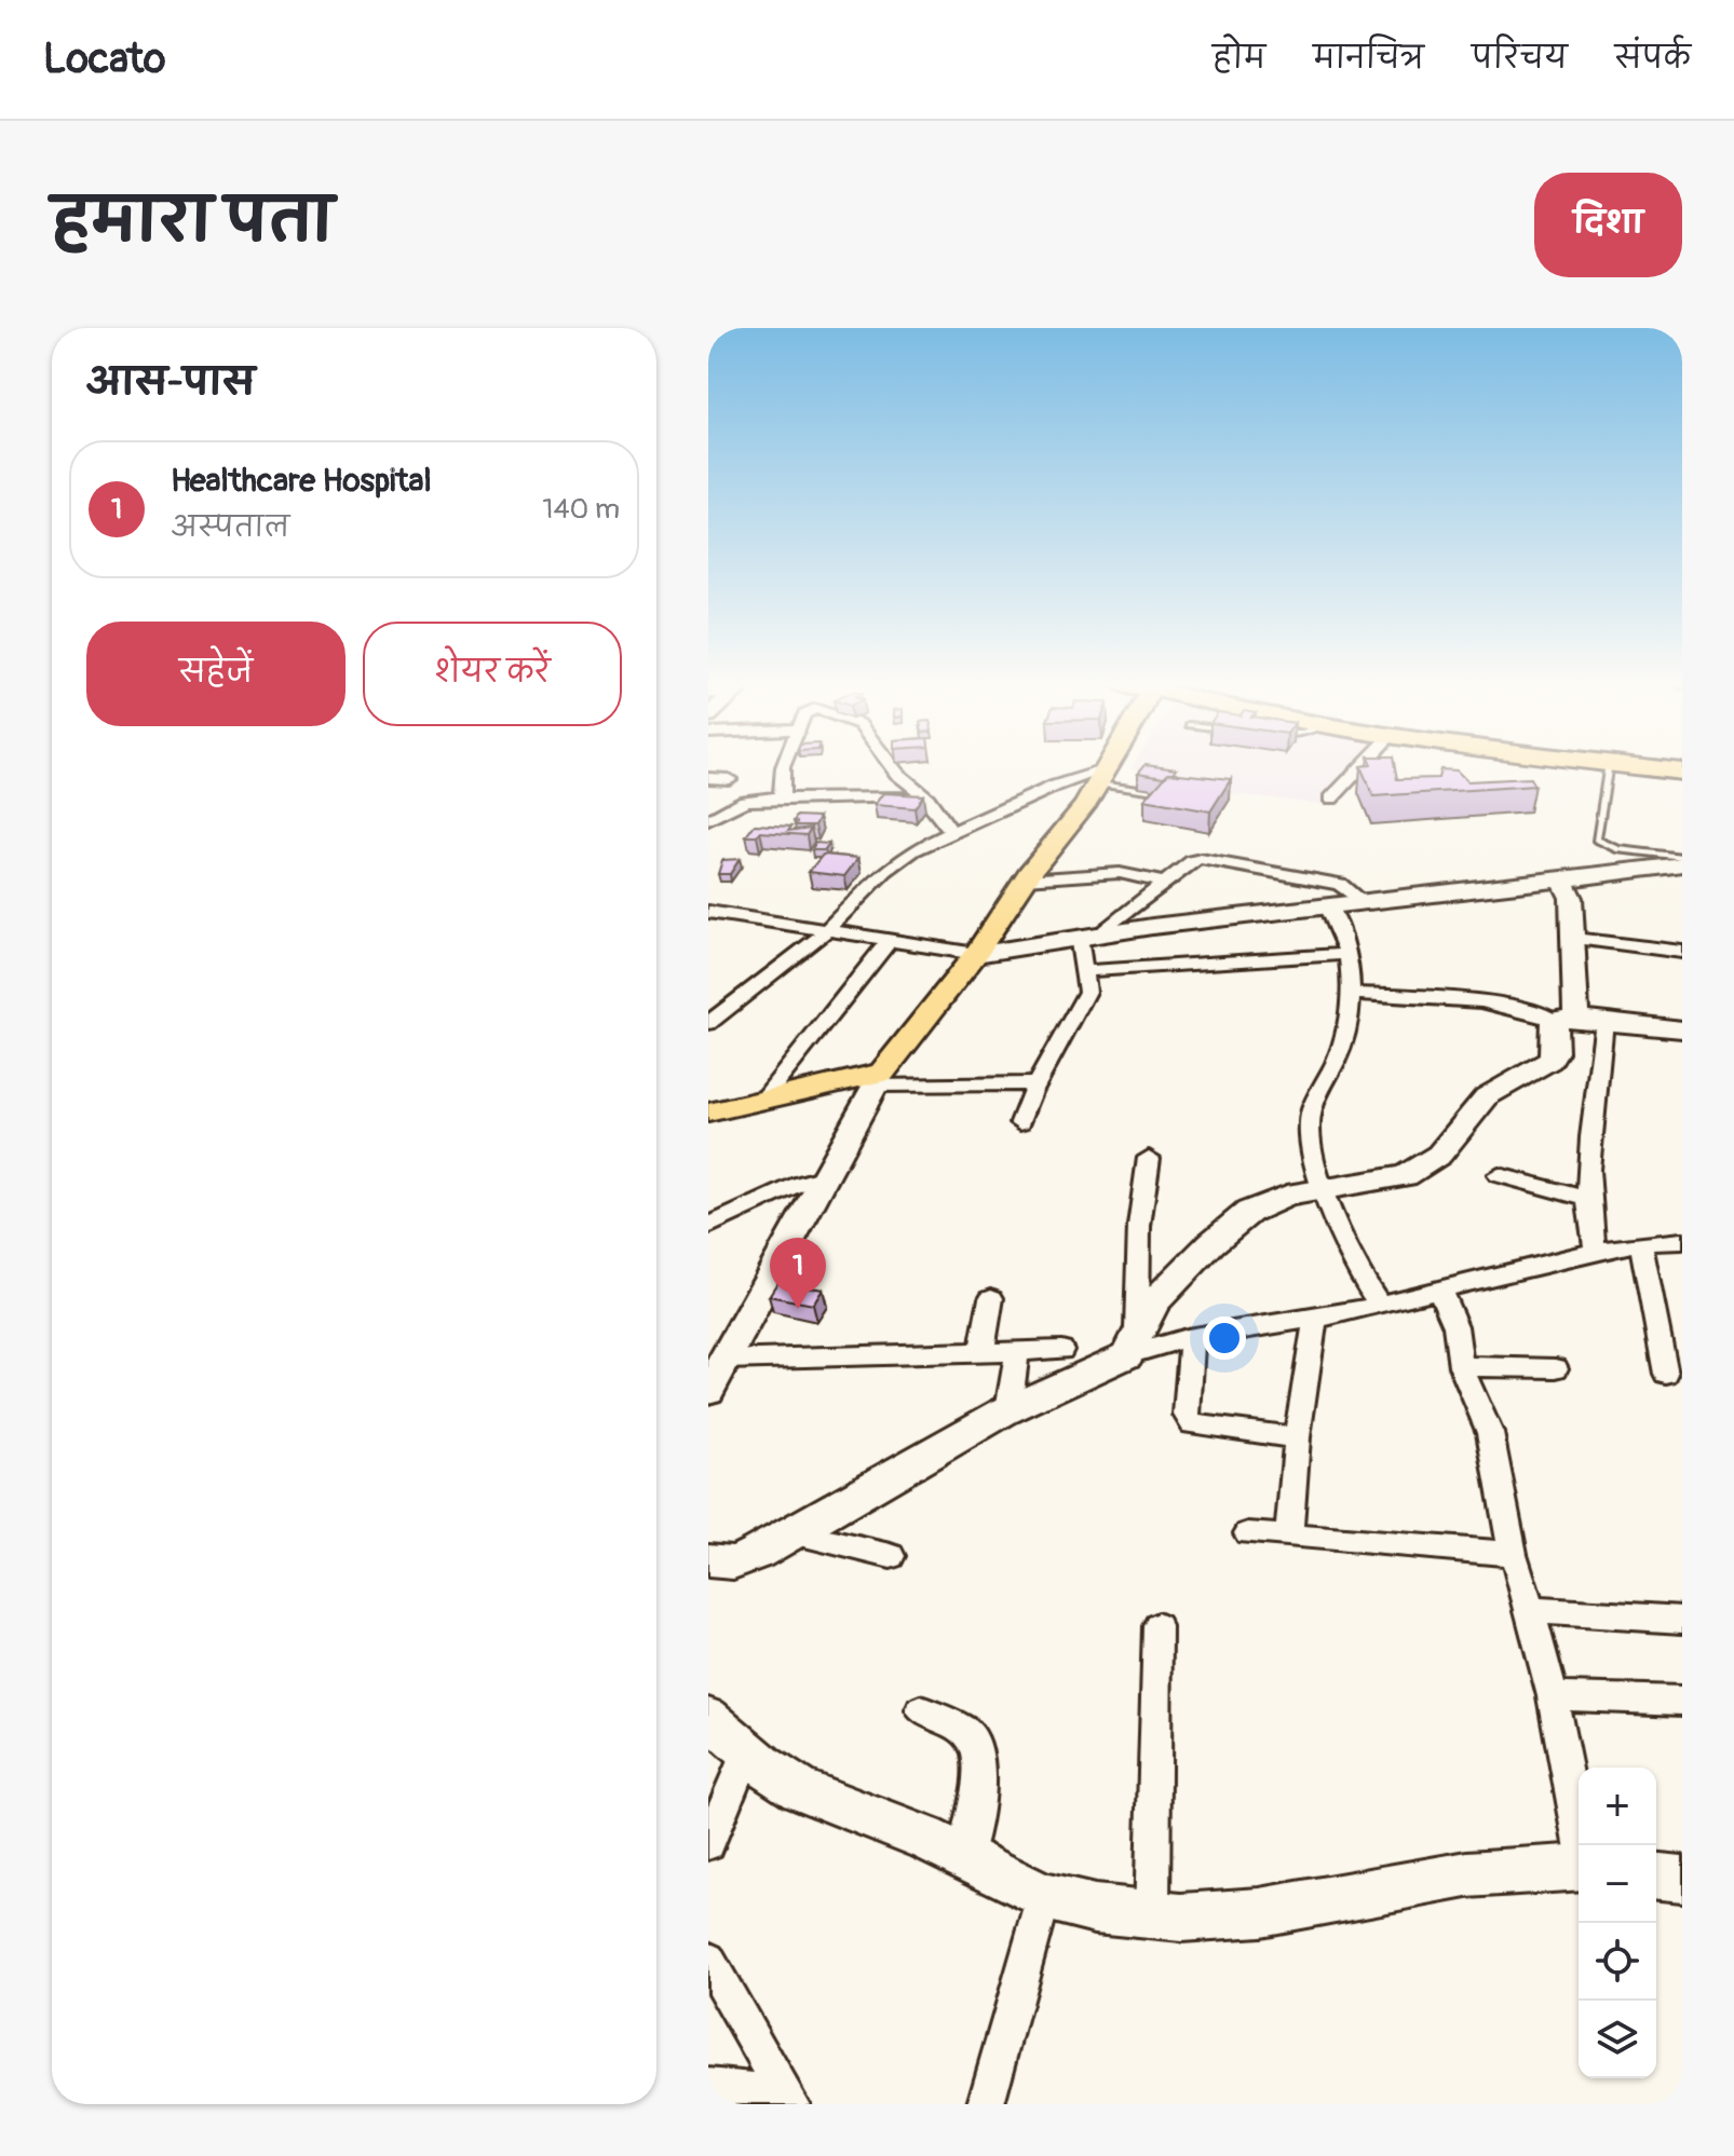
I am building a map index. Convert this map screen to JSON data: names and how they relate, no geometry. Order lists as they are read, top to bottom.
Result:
{
  "page": {
    "header": "Locato",
    "nav": [
      "होम",
      "मानचित्र",
      "परिचय",
      "संपर्क"
    ],
    "title": "हमारा पता",
    "buttons": [
      "दिशा",
      ["सहेजें", "शेयर करें"]
    ],
    "heading": "आस-पास",
    "list": [
      {
        "mark": "1",
        "name": "Healthcare Hospital",
        "note": "अस्पताल",
        "value": "140 m"
      }
    ],
    "pins": "1",
    "map_buttons": ["+", "−"]
  }
}
